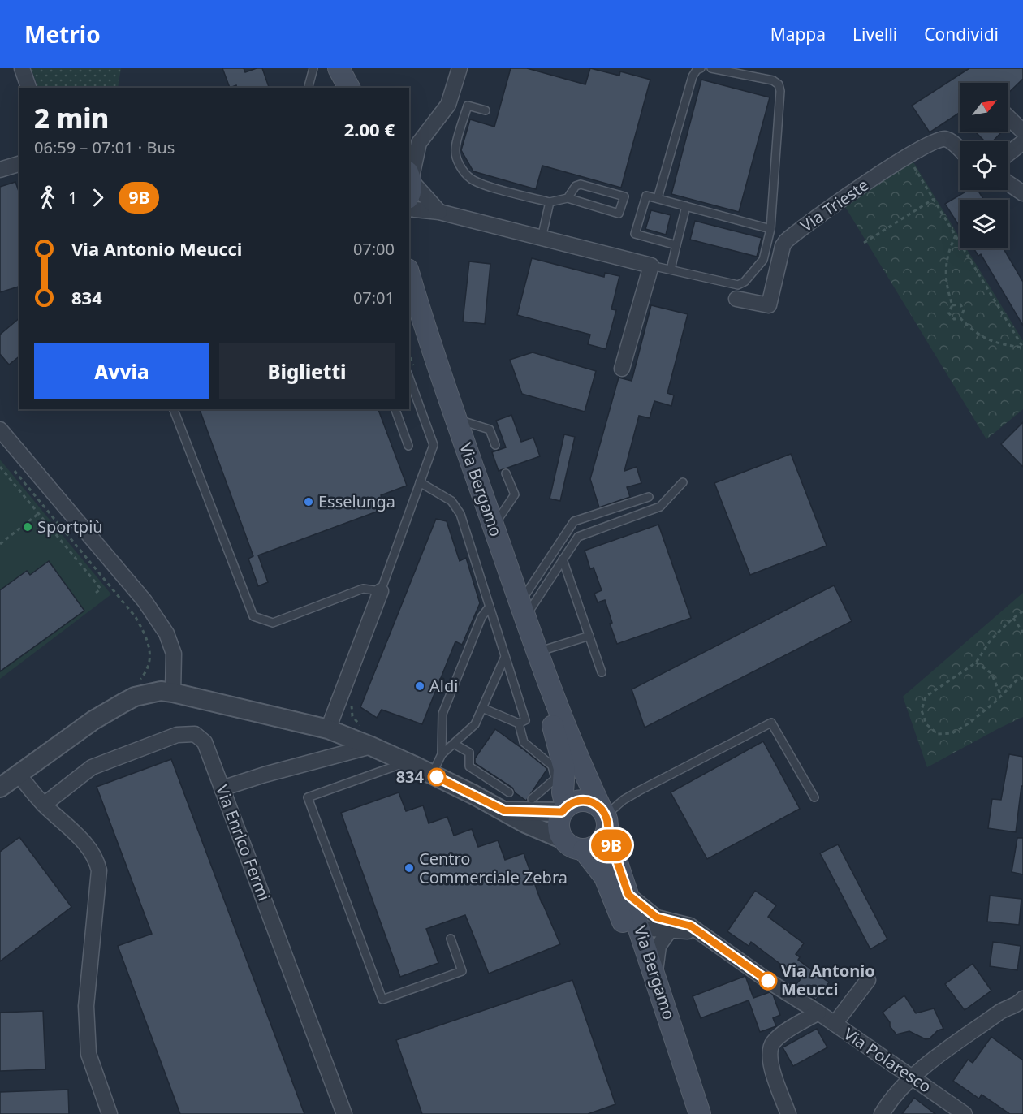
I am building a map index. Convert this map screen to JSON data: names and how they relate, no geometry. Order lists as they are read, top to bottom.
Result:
{
  "streets": {
    "main road": ["Via Bergamo"],
    "street": ["Via Trieste", "Via Enrico Fermi", "Via Polaresco"]
  },
  "places": [
    "Esselunga",
    "Sportpiù",
    "Aldi",
    "834",
    "Centro Commerciale Zebra",
    "Via Antonio Meucci"
  ],
  "lines": ["bus line 9B"],
  "north": "top right",
  "page": {
    "header": "Metrio",
    "nav": ["Mappa", "Livelli", "Condividi"],
    "on_map": "9B",
    "heading": ["2 min", "06:59 – 07:01 · Bus", "2.00 €"],
    "legs": ["1", "9B"],
    "list": [
      {
        "name": "Via Antonio Meucci",
        "value": "07:00"
      },
      {
        "name": "834",
        "value": "07:01"
      }
    ],
    "buttons": ["Avvia", "Biglietti"]
  }
}
